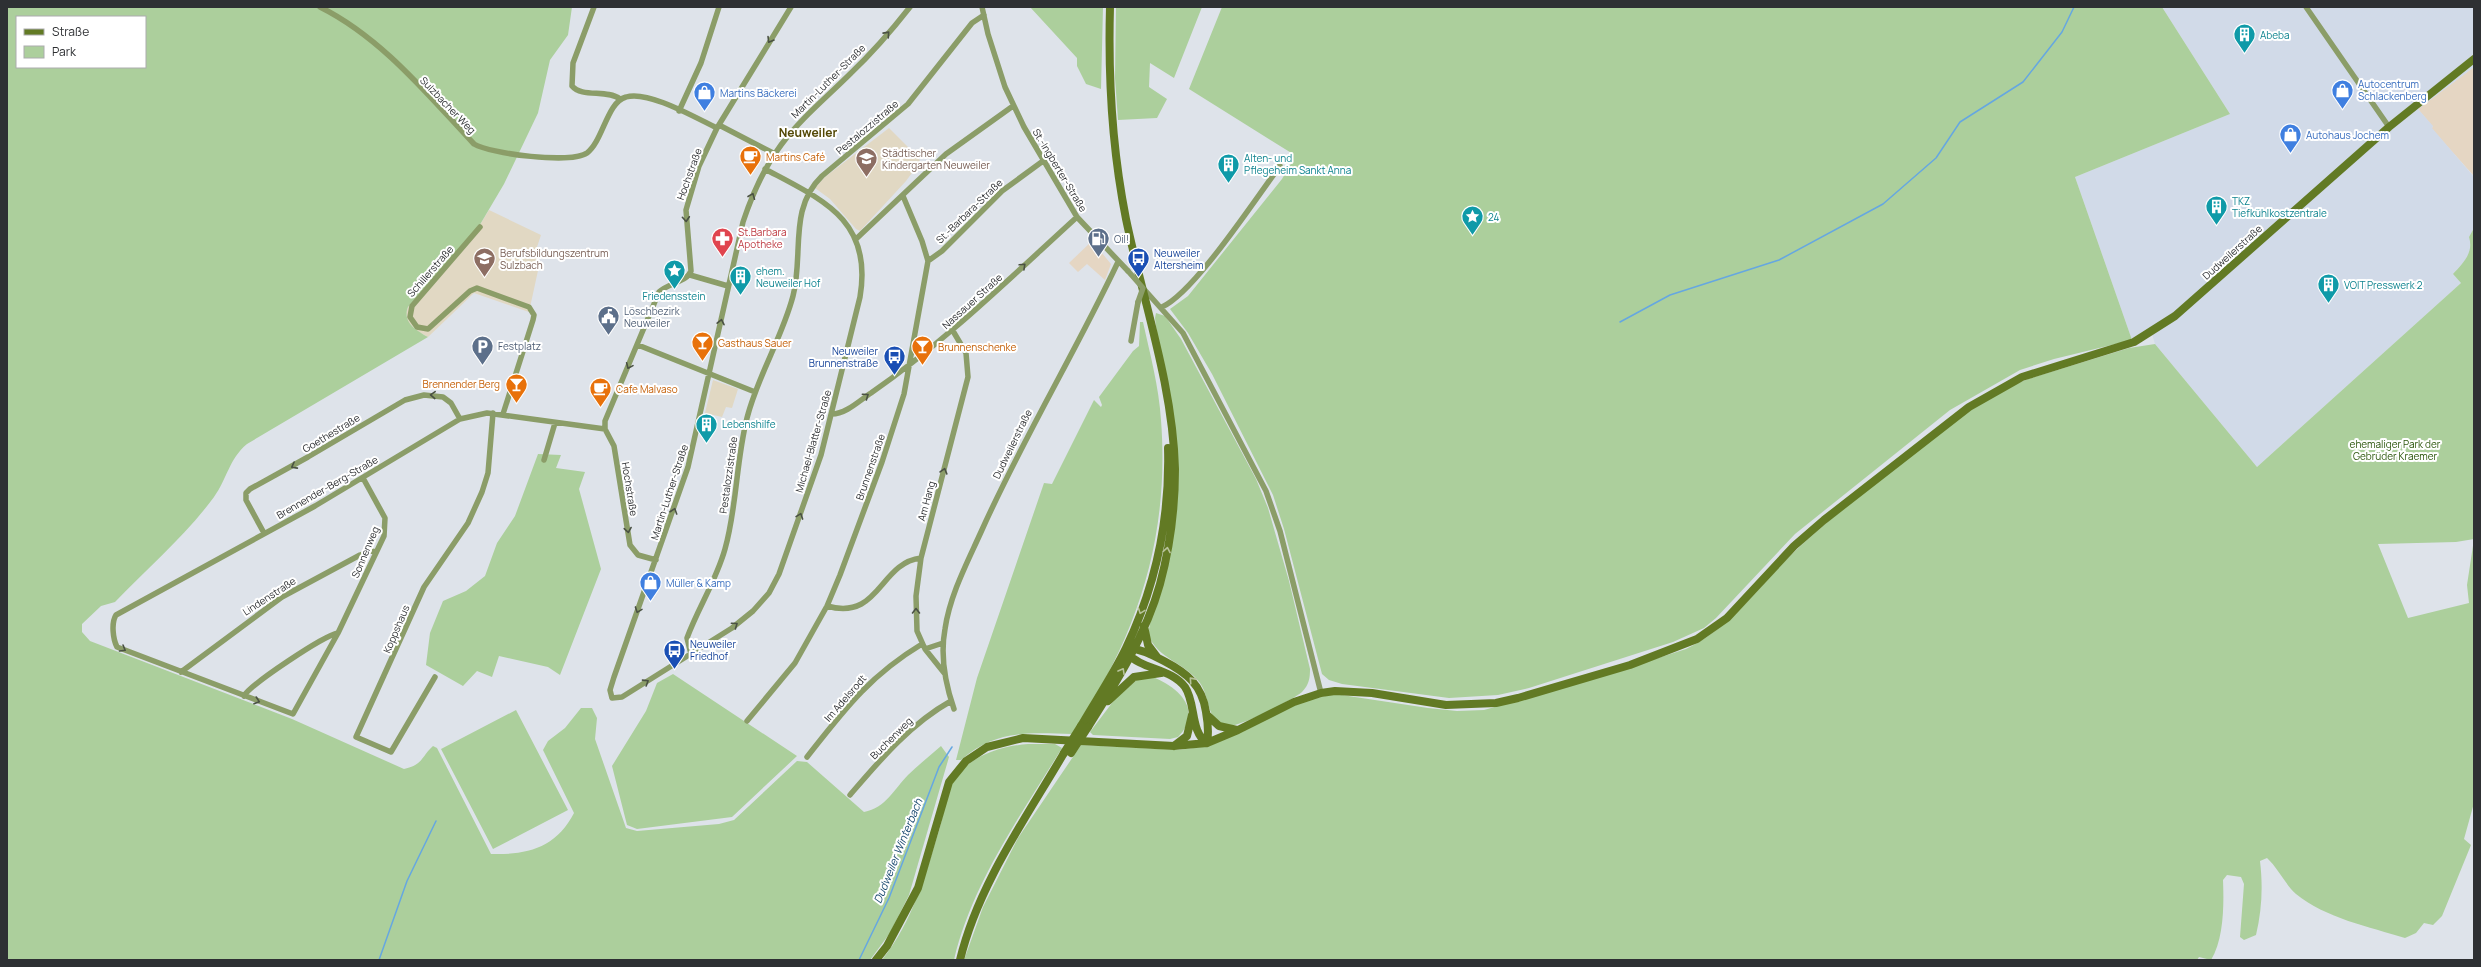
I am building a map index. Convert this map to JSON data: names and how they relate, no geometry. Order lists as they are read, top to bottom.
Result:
{
  "streets": {
    "main road": ["Dudweilerstraße"],
    "street": [
      "Martin-Luther-Straße",
      "Sulzbacher Weg",
      "Pestalozzistraße",
      "St.-Ingberter-Straße",
      "Hochstraße",
      "St.-Barbara-Straße",
      "Schillerstraße",
      "Nassauer Straße",
      "Goethestraße",
      "Michael-Blatter-Straße",
      "Brunnenstraße",
      "Brennender-Berg-Straße",
      "Am Hang",
      "Sonnenweg",
      "Lindenstraße",
      "Koppshaus",
      "Im Adelsrodt",
      "Buchenweg"
    ]
  },
  "crossings": [
    ["Martin-Luther-Straße", "Hochstraße"],
    ["Martin-Luther-Straße", "Michael-Blatter-Straße"],
    ["Pestalozzistraße", "St.-Ingberter-Straße"],
    ["Pestalozzistraße", "Michael-Blatter-Straße"],
    ["St.-Ingberter-Straße", "St.-Barbara-Straße"],
    ["St.-Ingberter-Straße", "Dudweilerstraße"],
    ["St.-Ingberter-Straße", "Nassauer Straße"],
    ["Hochstraße", "Brennender-Berg-Straße"],
    ["St.-Barbara-Straße", "Brunnenstraße"],
    ["Dudweilerstraße", "Am Hang"],
    ["Dudweilerstraße", "Buchenweg"],
    ["Schillerstraße", "Brennender-Berg-Straße"],
    ["Nassauer Straße", "Michael-Blatter-Straße"],
    ["Nassauer Straße", "Brunnenstraße"],
    ["Nassauer Straße", "Am Hang"],
    ["Goethestraße", "Brennender-Berg-Straße"],
    ["Brennender-Berg-Straße", "Sonnenweg"],
    ["Brennender-Berg-Straße", "Lindenstraße"],
    ["Brennender-Berg-Straße", "Koppshaus"],
    ["Am Hang", "Im Adelsrodt"],
    ["Sonnenweg", "Lindenstraße"]
  ],
  "one_way": [
    "Hochstraße",
    "Nassauer Straße",
    "Michael-Blatter-Straße",
    "Am Hang"
  ],
  "districts": ["Neuweiler"],
  "water": ["Dudweiler Winterbach"],
  "parks": ["ehemaliger Park der Gebrüder Kraemer"],
  "places": {
    "building": [
      "Abeba",
      "Alten- und Pflegeheim Sankt Anna",
      "TKZ Tiefkühlkostzentrale",
      "ehem. Neuweiler Hof",
      "VOIT Presswerk 2",
      "Lebenshilfe"
    ],
    "shop": [
      "Autocentrum Schlackenberg",
      "Martins Bäckerei",
      "Autohaus Jochem",
      "Müller & Kamp"
    ],
    "cafe": ["Martins Café", "Cafe Malvaso"],
    "school or university": ["Städtischer Kindergarten Neuweiler", "Berufsbildungszentrum Sulzbach"],
    "place": ["24", "Friedensstein"],
    "pharmacy": ["St.Barbara Apotheke"],
    "fuel station": ["Oil!"],
    "bus stop": ["Neuweiler Altersheim", "Neuweiler Brunnenstraße", "Neuweiler Friedhof"],
    "public building": ["Löschbezirk Neuweiler"],
    "bar": ["Gasthaus Sauer", "Brunnenschenke", "Brennender Berg"],
    "parking": ["Festplatz"]
  },
  "legend": ["Straße", "Park"]
}
